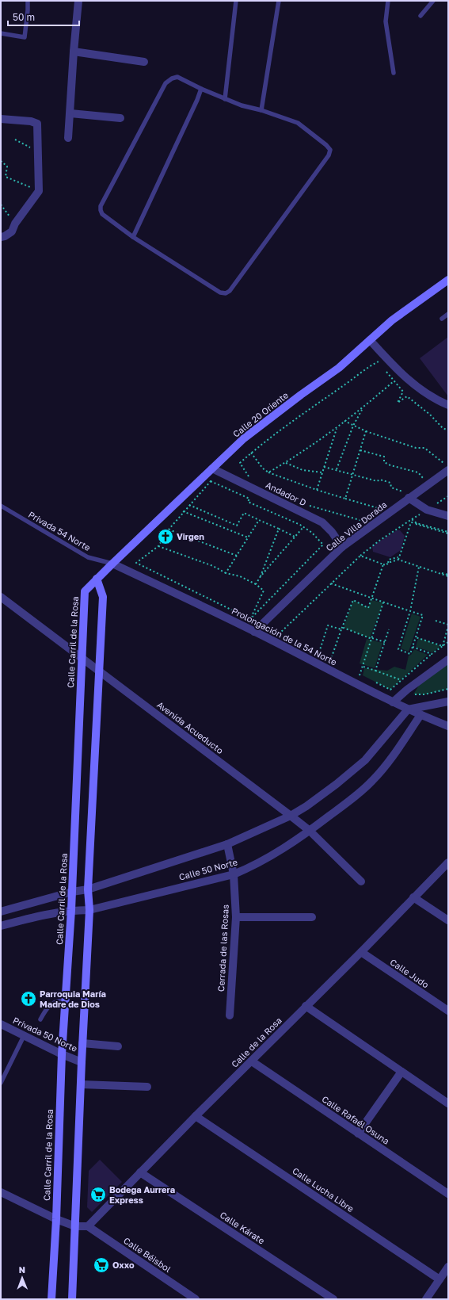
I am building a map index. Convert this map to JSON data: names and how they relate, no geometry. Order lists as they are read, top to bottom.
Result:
{
  "streets": {
    "main road": ["Calle 20 Oriente", "Calle Carril de la Rosa"],
    "street": [
      "Andador D",
      "Calle Villa Dorada",
      "Prolongación de la 54 Norte",
      "Avenida Acueducto",
      "Calle 50 Norte",
      "Cerrada de las Rosas",
      "Calle Judo",
      "Privada 50 Norte",
      "Calle de la Rosa",
      "Calle Rafaél Osuna",
      "Calle Lucha Libre",
      "Calle Kárate",
      "Calle Béisbol"
    ],
    "lane": ["Privada 54 Norte"]
  },
  "crossings": [
    ["Calle 20 Oriente", "Andador D"],
    ["Calle 20 Oriente", "Privada 54 Norte"],
    ["Calle 20 Oriente", "Prolongación de la 54 Norte"],
    ["Calle 20 Oriente", "Calle Carril de la Rosa"],
    ["Andador D", "Calle Villa Dorada"],
    ["Calle Villa Dorada", "Prolongación de la 54 Norte"],
    ["Privada 54 Norte", "Prolongación de la 54 Norte"],
    ["Prolongación de la 54 Norte", "Calle 50 Norte"],
    ["Calle Carril de la Rosa", "Avenida Acueducto"],
    ["Calle Carril de la Rosa", "Calle 50 Norte"],
    ["Calle Carril de la Rosa", "Privada 50 Norte"],
    ["Avenida Acueducto", "Calle 50 Norte"],
    ["Calle 50 Norte", "Cerrada de las Rosas"],
    ["Calle Judo", "Calle de la Rosa"],
    ["Calle de la Rosa", "Calle Rafaél Osuna"],
    ["Calle de la Rosa", "Calle Lucha Libre"],
    ["Calle de la Rosa", "Calle Kárate"],
    ["Calle de la Rosa", "Calle Béisbol"]
  ],
  "places": {
    "church": ["Virgen", "Parroquia María Madre de Dios"],
    "supermarket": ["Bodega Aurrera Express", "Oxxo"]
  },
  "scale_bar": "50 m",
  "north": "top"
}
